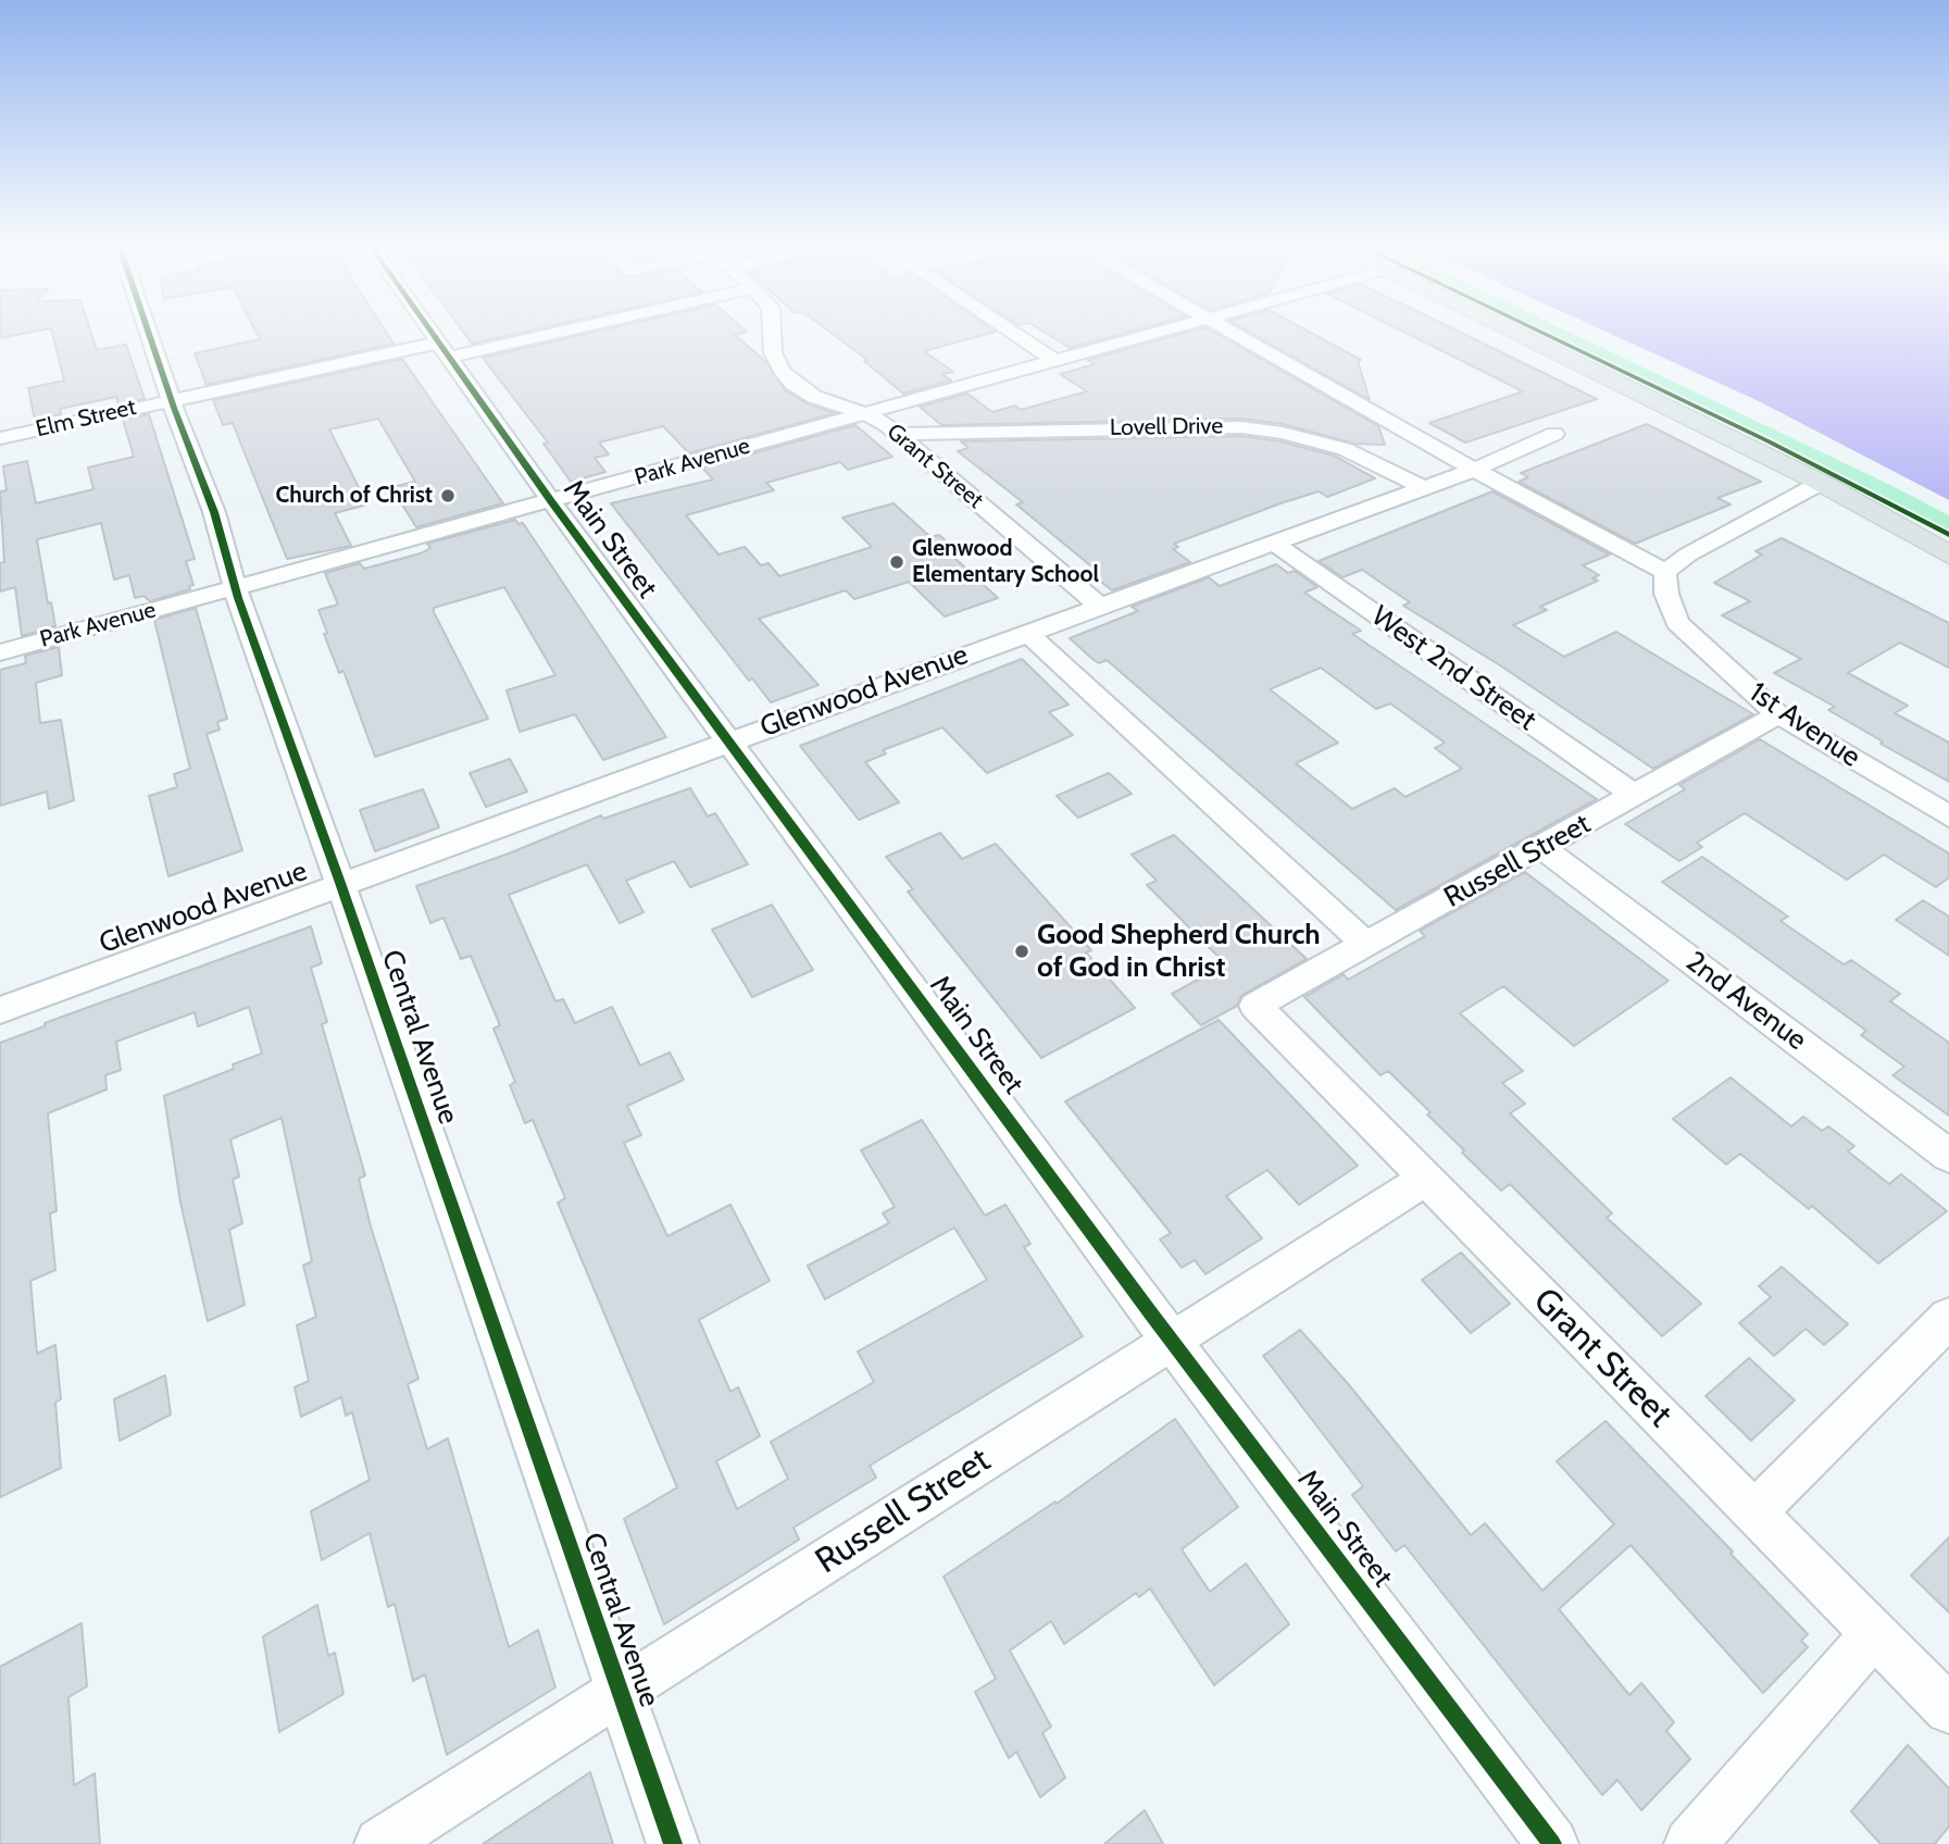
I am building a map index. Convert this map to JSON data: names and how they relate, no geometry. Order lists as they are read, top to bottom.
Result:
{
  "streets": {
    "street": [
      "Elm Street",
      "Lovell Drive",
      "Park Avenue",
      "Grant Street",
      "Main Street",
      "West 2nd Street",
      "Glenwood Avenue",
      "1st Avenue",
      "Russell Street",
      "2nd Avenue",
      "Central Avenue"
    ]
  },
  "crossings": [
    ["Elm Street", "Main Street"],
    ["Elm Street", "Central Avenue"],
    ["Lovell Drive", "Grant Street"],
    ["Lovell Drive", "Glenwood Avenue"],
    ["Park Avenue", "Grant Street"],
    ["Park Avenue", "Main Street"],
    ["Park Avenue", "Central Avenue"],
    ["Grant Street", "Glenwood Avenue"],
    ["Grant Street", "Russell Street"],
    ["Main Street", "Glenwood Avenue"],
    ["Main Street", "Russell Street"],
    ["West 2nd Street", "Glenwood Avenue"],
    ["West 2nd Street", "Russell Street"],
    ["Glenwood Avenue", "Central Avenue"],
    ["1st Avenue", "Russell Street"],
    ["Russell Street", "2nd Avenue"],
    ["Russell Street", "Central Avenue"]
  ],
  "places": ["Church of Christ", "Glenwood Elementary School", "Good Shepherd Church of God in Christ"]
}
